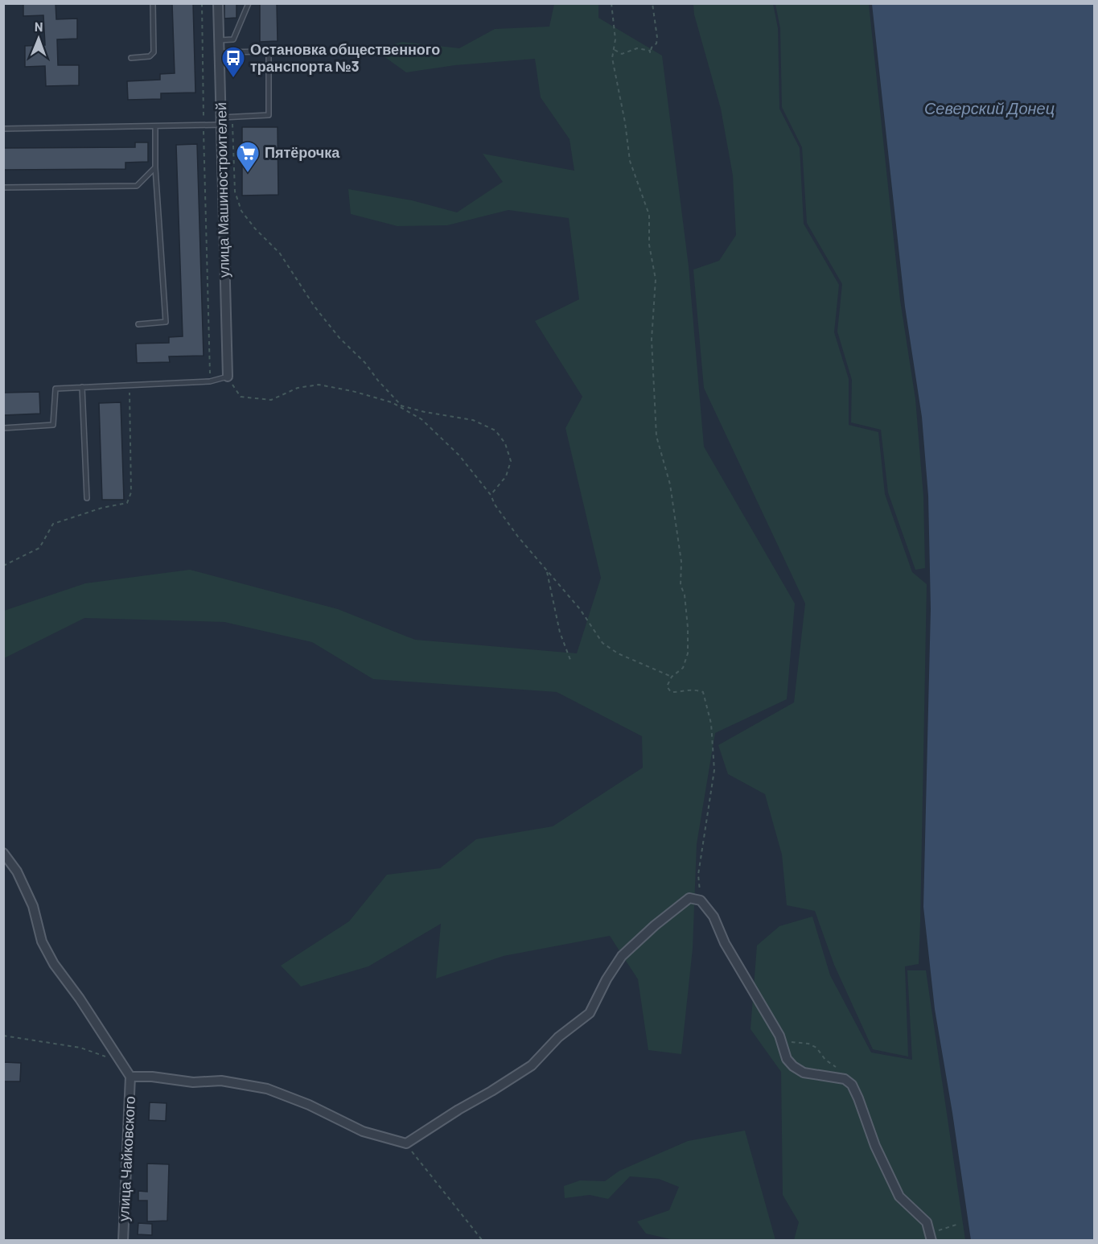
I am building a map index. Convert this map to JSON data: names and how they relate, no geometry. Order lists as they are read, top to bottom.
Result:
{
  "streets": {
    "street": ["улица Машиностроителей", "улица Чайковского"]
  },
  "water": ["Северский Донец"],
  "places": {
    "bus stop": ["Остановка общественного транспорта №3"],
    "supermarket": ["Пятёрочка"]
  },
  "north": "top"
}
